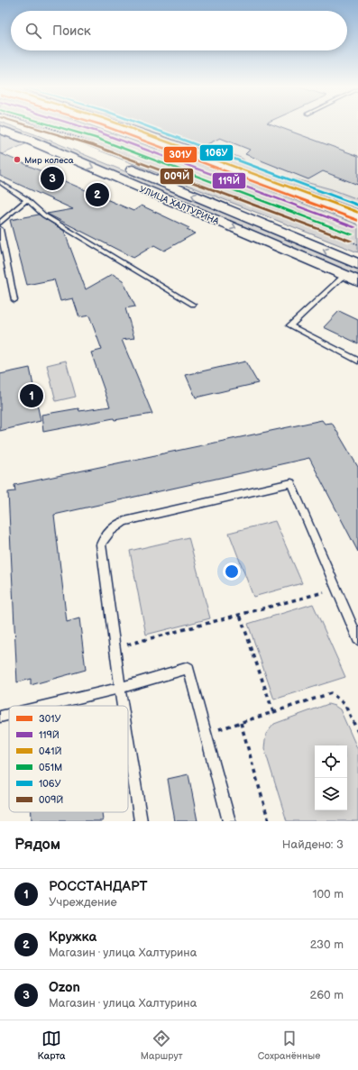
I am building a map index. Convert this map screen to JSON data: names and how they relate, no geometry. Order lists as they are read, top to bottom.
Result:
{
  "streets": {
    "main road": ["УЛИЦА ХАЛТУРИНА"]
  },
  "places": ["Мир колеса"],
  "lines": [
    "transit line 301У",
    "transit line 119Й",
    "transit line 041Й",
    "transit line 051М",
    "transit line 106У",
    "transit line 009Й"
  ],
  "legend": [
    "301У",
    "119Й",
    "041Й",
    "051М",
    "106У",
    "009Й"
  ],
  "page": {
    "search": "Поиск",
    "pins": ["3", "2", "1"],
    "heading": ["Рядом", "Найдено: 3"],
    "list": [
      {
        "mark": "1",
        "name": "РОССТАНДАРТ",
        "note": "Учреждение",
        "value": "100 m"
      },
      {
        "mark": "2",
        "name": "Кружка",
        "note": "Магазин · улица Халтурина",
        "value": "230 m"
      },
      {
        "mark": "3",
        "name": "Ozon",
        "note": "Магазин · улица Халтурина",
        "value": "260 m"
      }
    ],
    "nav": ["Карта", "Маршрут", "Сохранённые"]
  }
}
